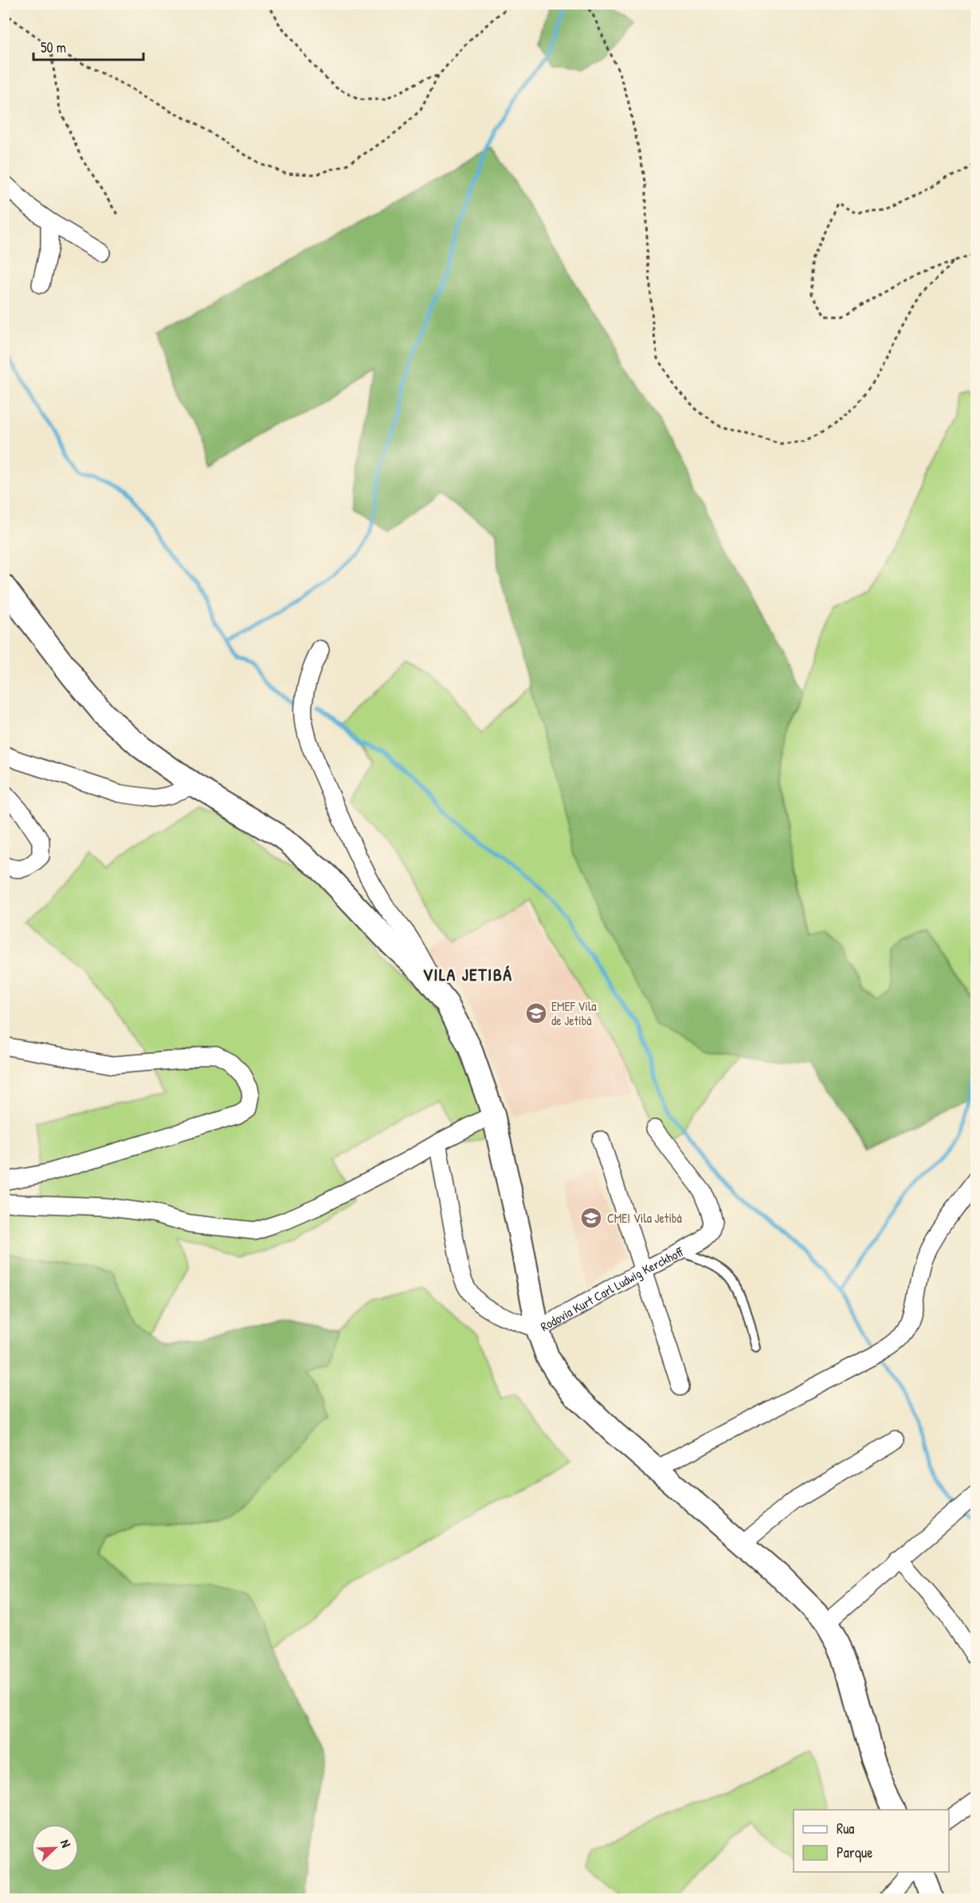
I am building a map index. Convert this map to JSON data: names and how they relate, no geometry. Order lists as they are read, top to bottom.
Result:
{
  "streets": {
    "street": ["Rodovia Kurt Carl Ludwig Kerckhoff"]
  },
  "districts": ["VILA JETIBÁ"],
  "places": {
    "school or university": ["EMEF Vila de Jetibá", "CMEI Vila Jetibá"]
  },
  "legend": ["Rua", "Parque"],
  "scale_bar": "50 m",
  "north": "top right"
}
